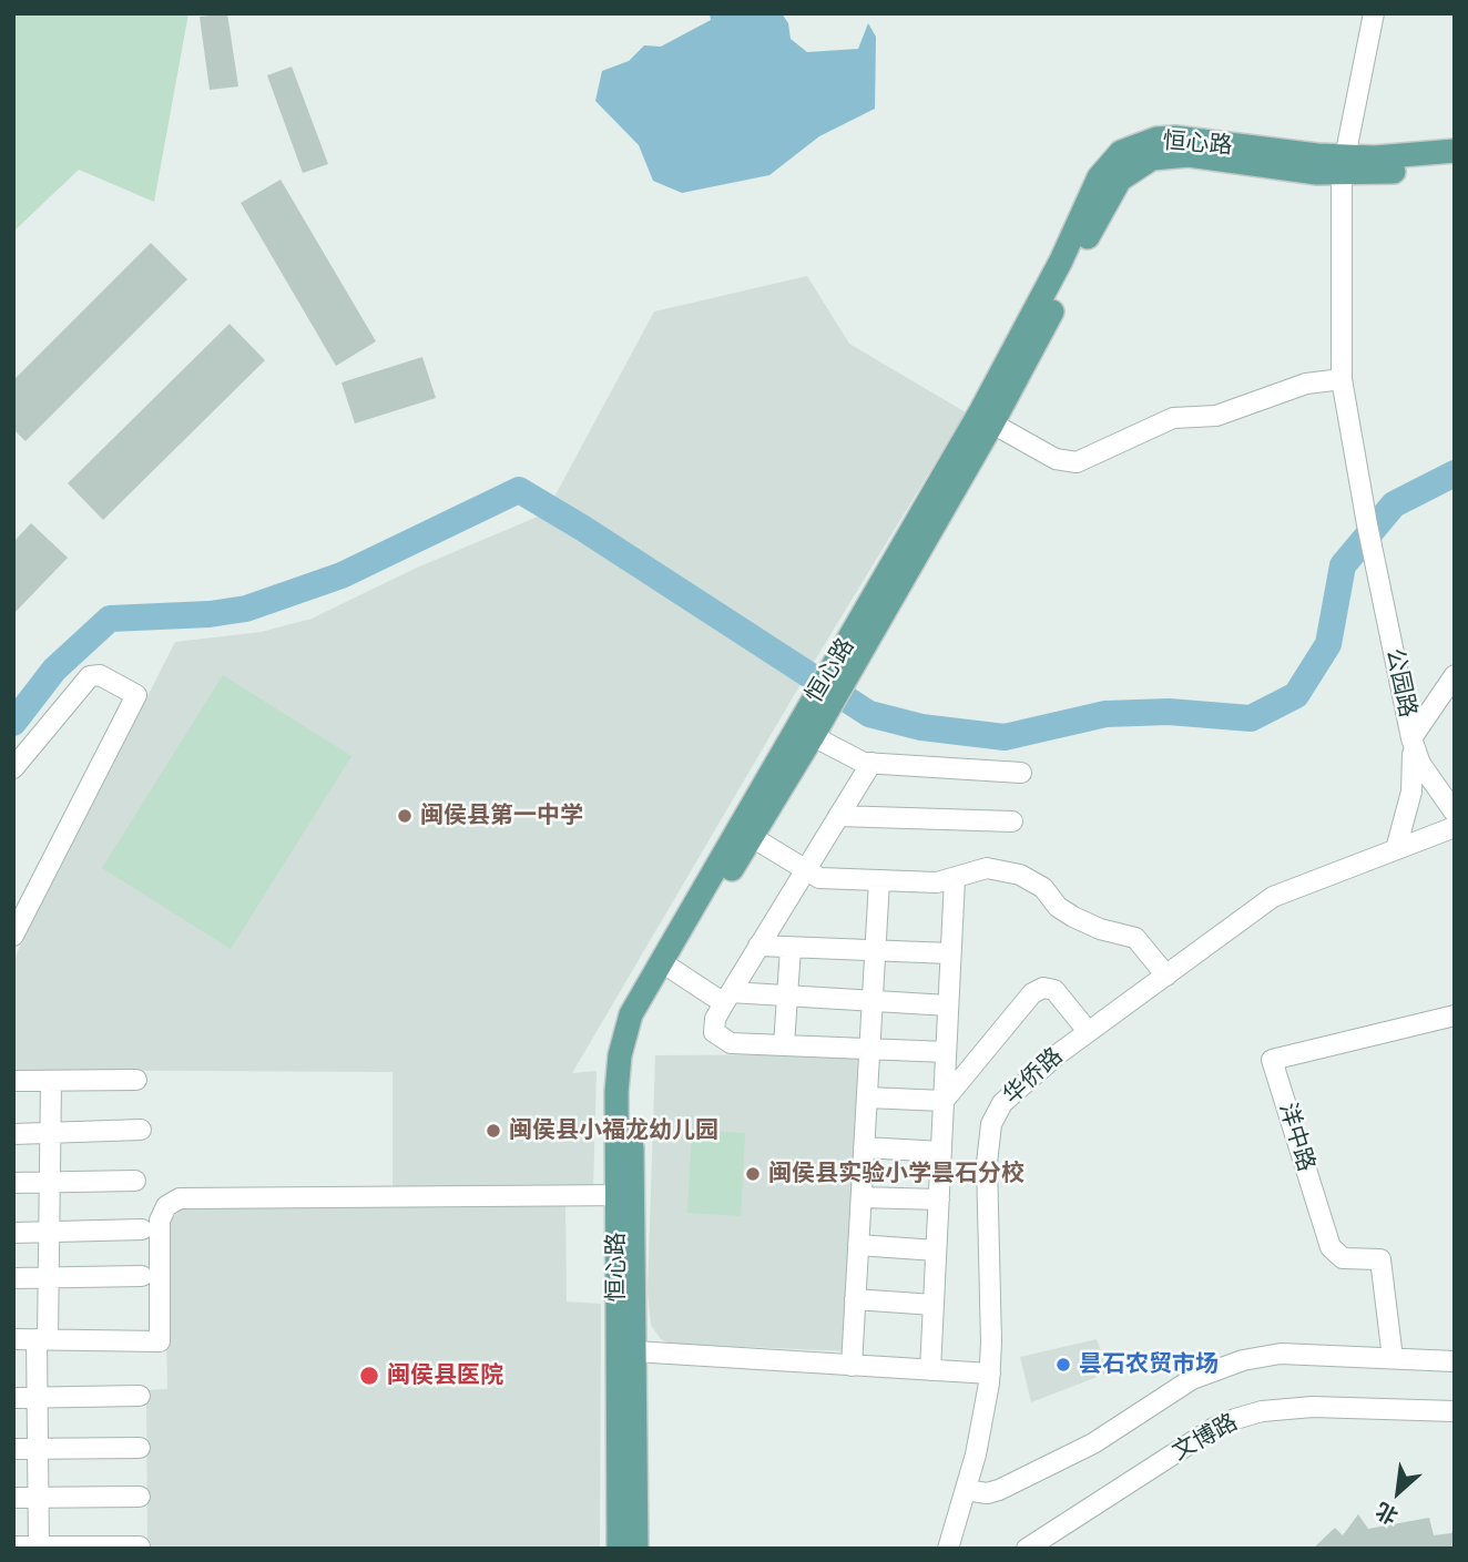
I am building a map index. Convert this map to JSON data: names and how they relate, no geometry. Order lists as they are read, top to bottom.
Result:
{
  "streets": {
    "main road": ["恒心路"],
    "street": [
      "公园路",
      "华侨路",
      "洋中路",
      "文博路"
    ]
  },
  "crossings": [
    ["恒心路", "公园路"]
  ],
  "places": [
    "闽侯县第一中学",
    "闽侯县小福龙幼儿园",
    "闽侯县实验小学昙石分校",
    "昙石农贸市场",
    "闽侯县医院"
  ],
  "north": "bottom left"
}
